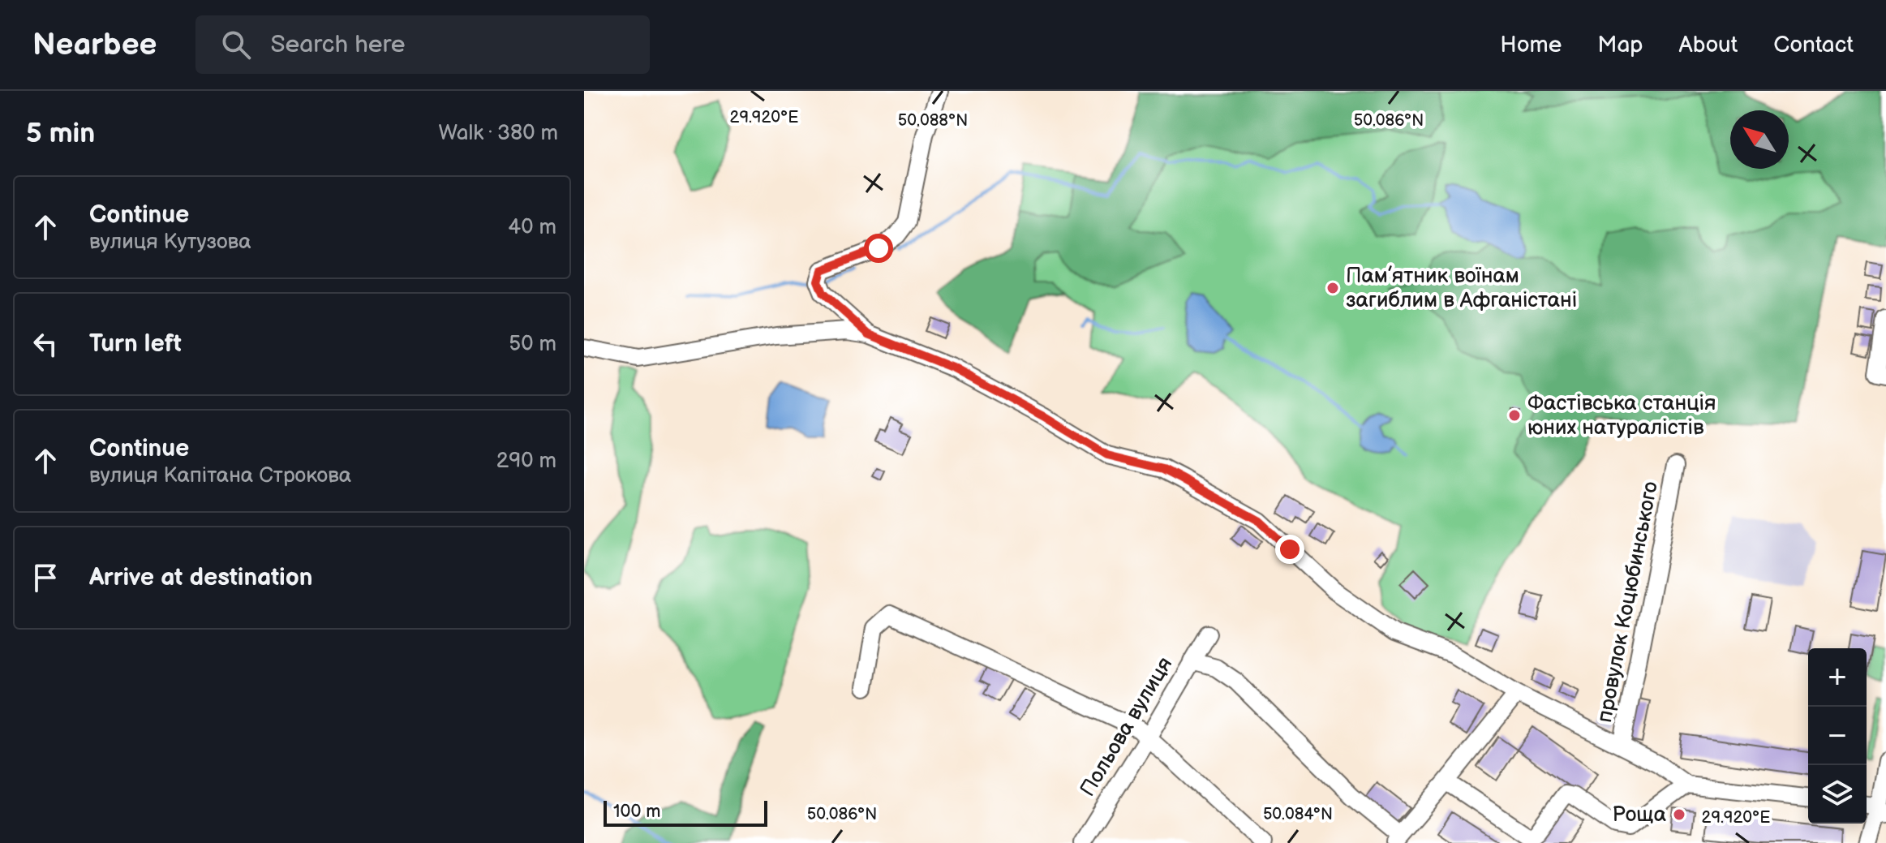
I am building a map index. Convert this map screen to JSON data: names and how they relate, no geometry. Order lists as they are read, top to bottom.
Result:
{
  "streets": {
    "street": ["провулок Коцюбинського", "Польова вулиця"]
  },
  "places": ["Пам’ятник воїнам загиблим в Афганістані", "Фастівська станція юних натуралістів", "Роща"],
  "scale_bar": "100 m",
  "north": "top left",
  "page": {
    "header": "Nearbee",
    "search": "Search here",
    "nav": [
      "Home",
      "Map",
      "About",
      "Contact"
    ],
    "heading": ["5 min", "Walk · 380 m"],
    "list": [
      ["Continue", "вулиця Кутузова", "40 m"],
      ["Turn left", "50 m"],
      ["Continue", "вулиця Капітана Строкова", "290 m"],
      "Arrive at destination"
    ],
    "map_buttons": ["+", "−"],
    "scale": "100 m"
  },
  "coordinates": [
    "29.920°E",
    "50.088°N",
    "50.086°N",
    "50.084°N"
  ]
}
